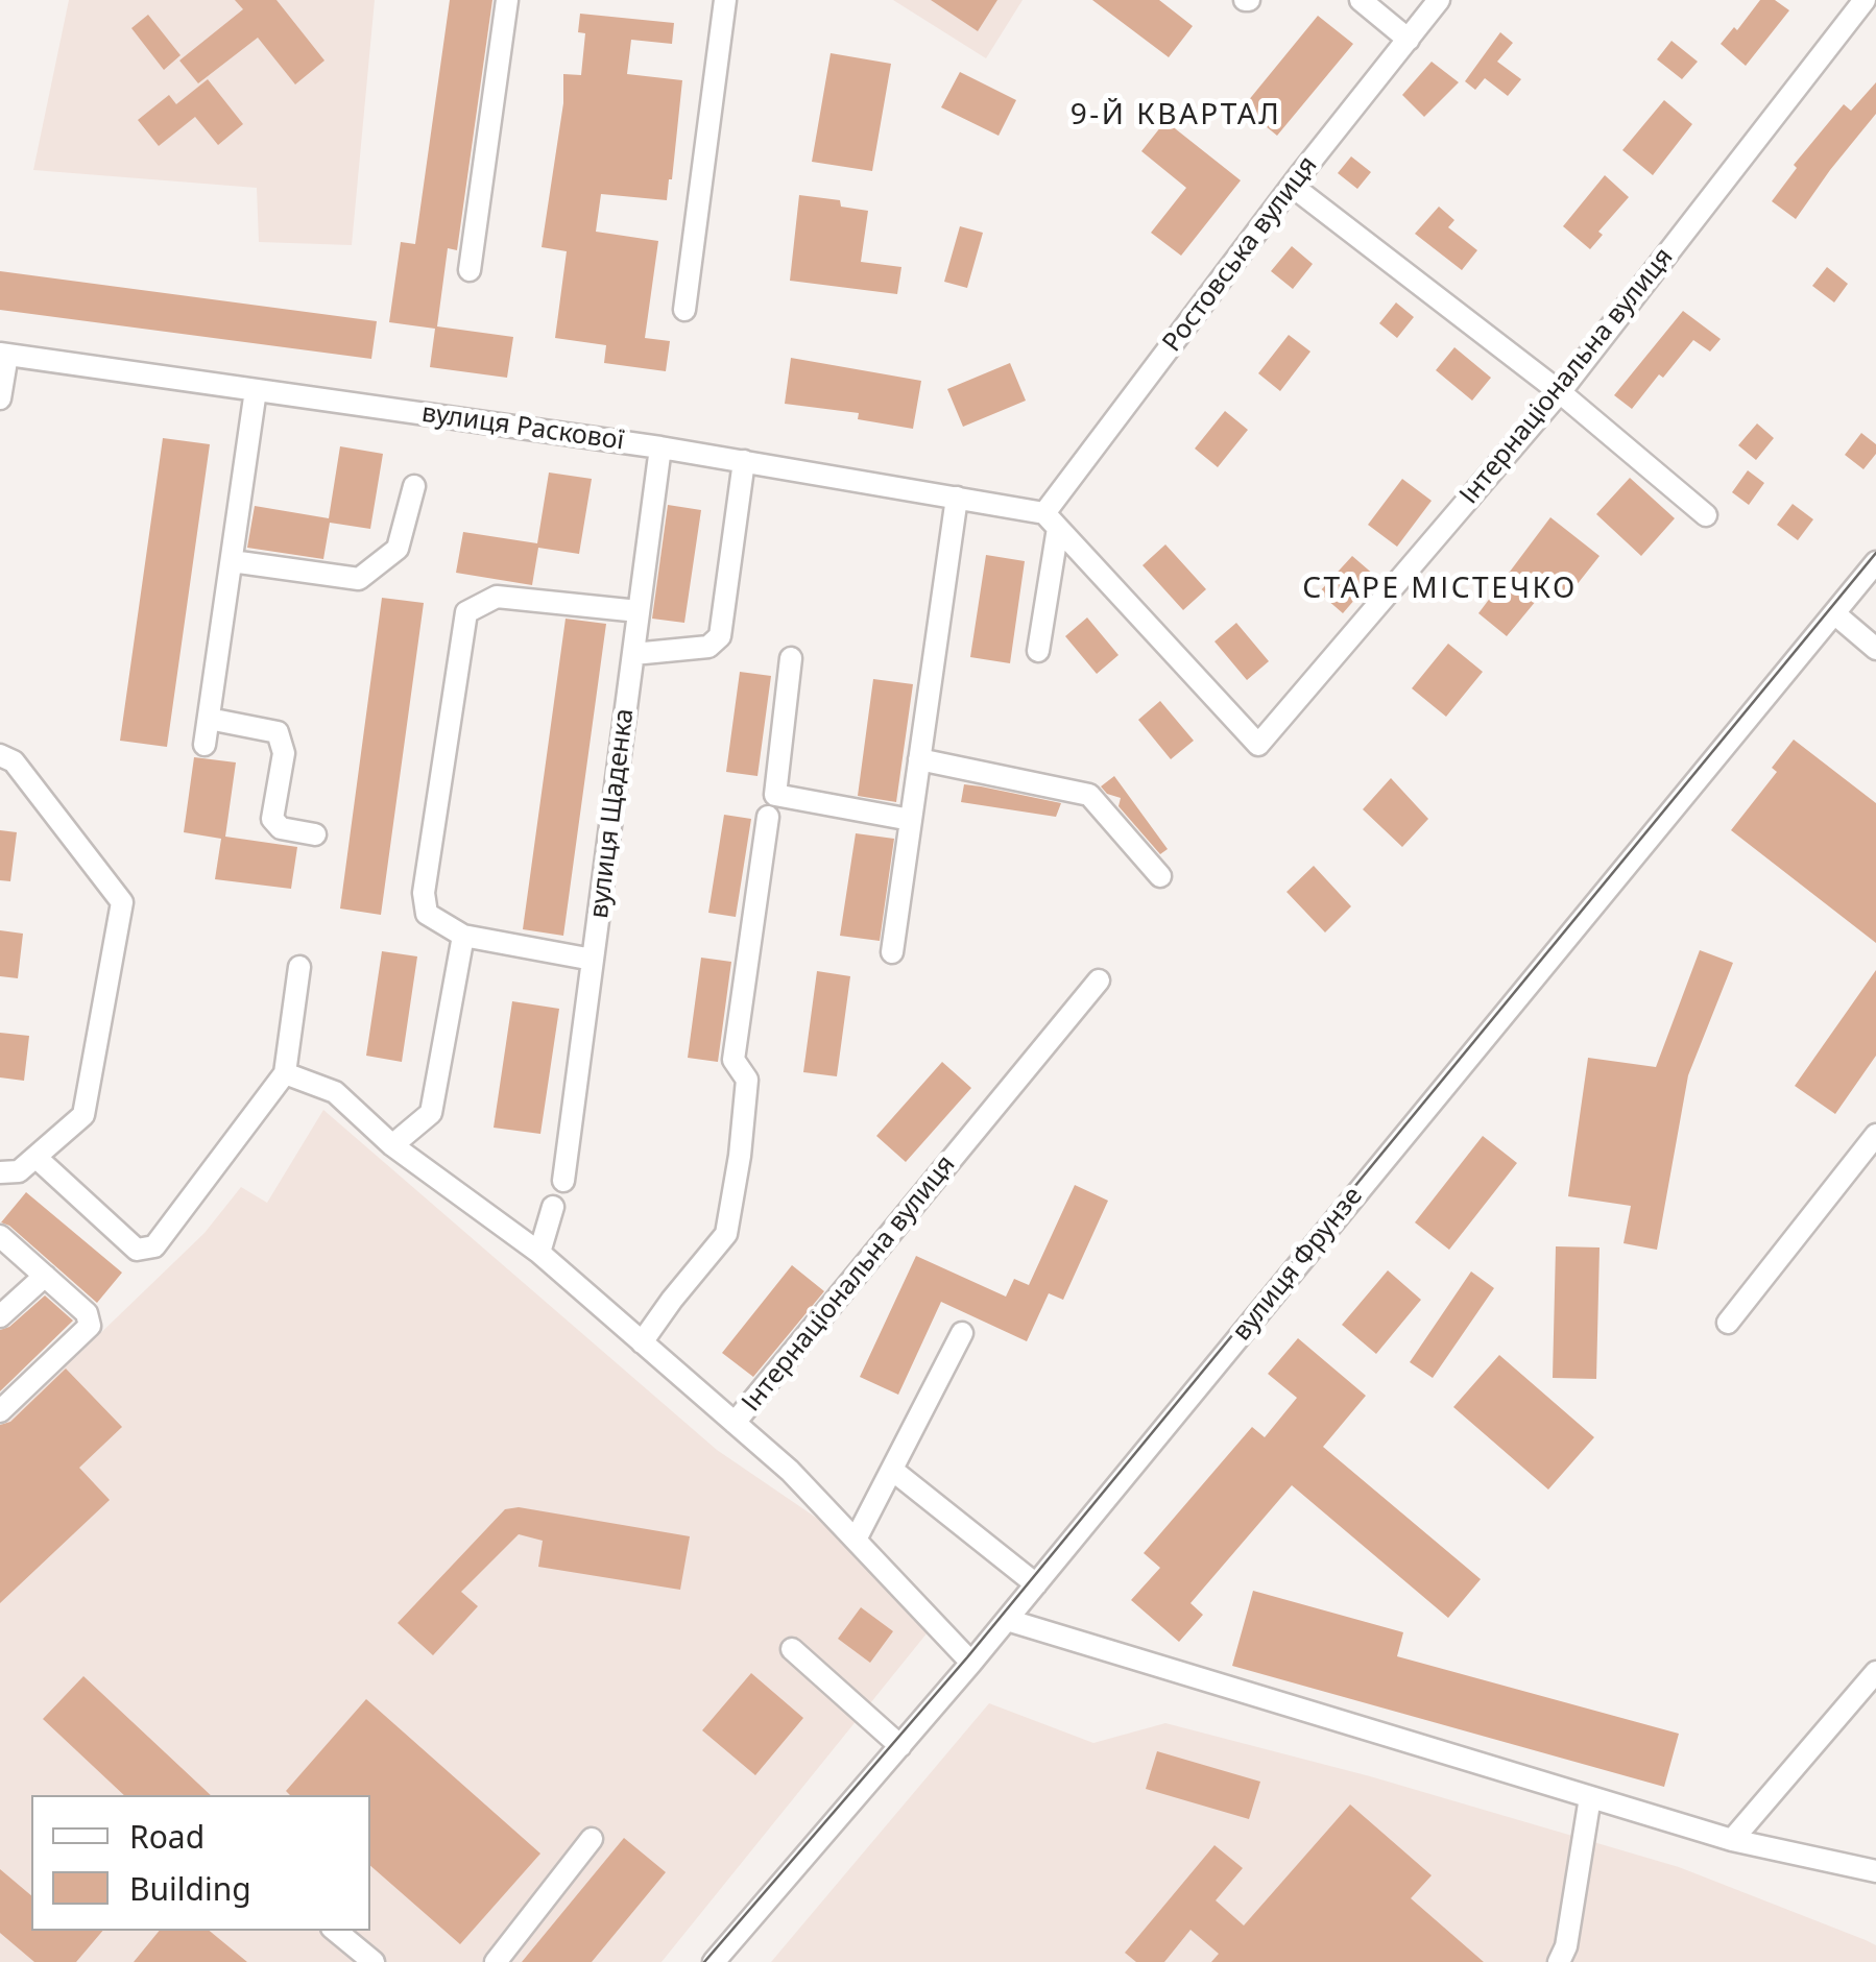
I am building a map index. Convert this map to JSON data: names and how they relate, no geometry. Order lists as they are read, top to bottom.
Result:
{
  "streets": {
    "street": [
      "Ростовська вулиця",
      "Інтернаціональна вулиця",
      "вулиця Раскової",
      "вулиця Щаденка",
      "вулиця Фрунзе"
    ]
  },
  "crossings": [
    ["Ростовська вулиця", "Інтернаціональна вулиця"],
    ["Ростовська вулиця", "вулиця Раскової"],
    ["Інтернаціональна вулиця", "вулиця Раскової"],
    ["Інтернаціональна вулиця", "вулиця Фрунзе"],
    ["вулиця Раскової", "вулиця Щаденка"]
  ],
  "districts": ["9-Й КВАРТАЛ", "СТАРЕ МІСТЕЧКО"],
  "legend": ["Road", "Building"]
}
